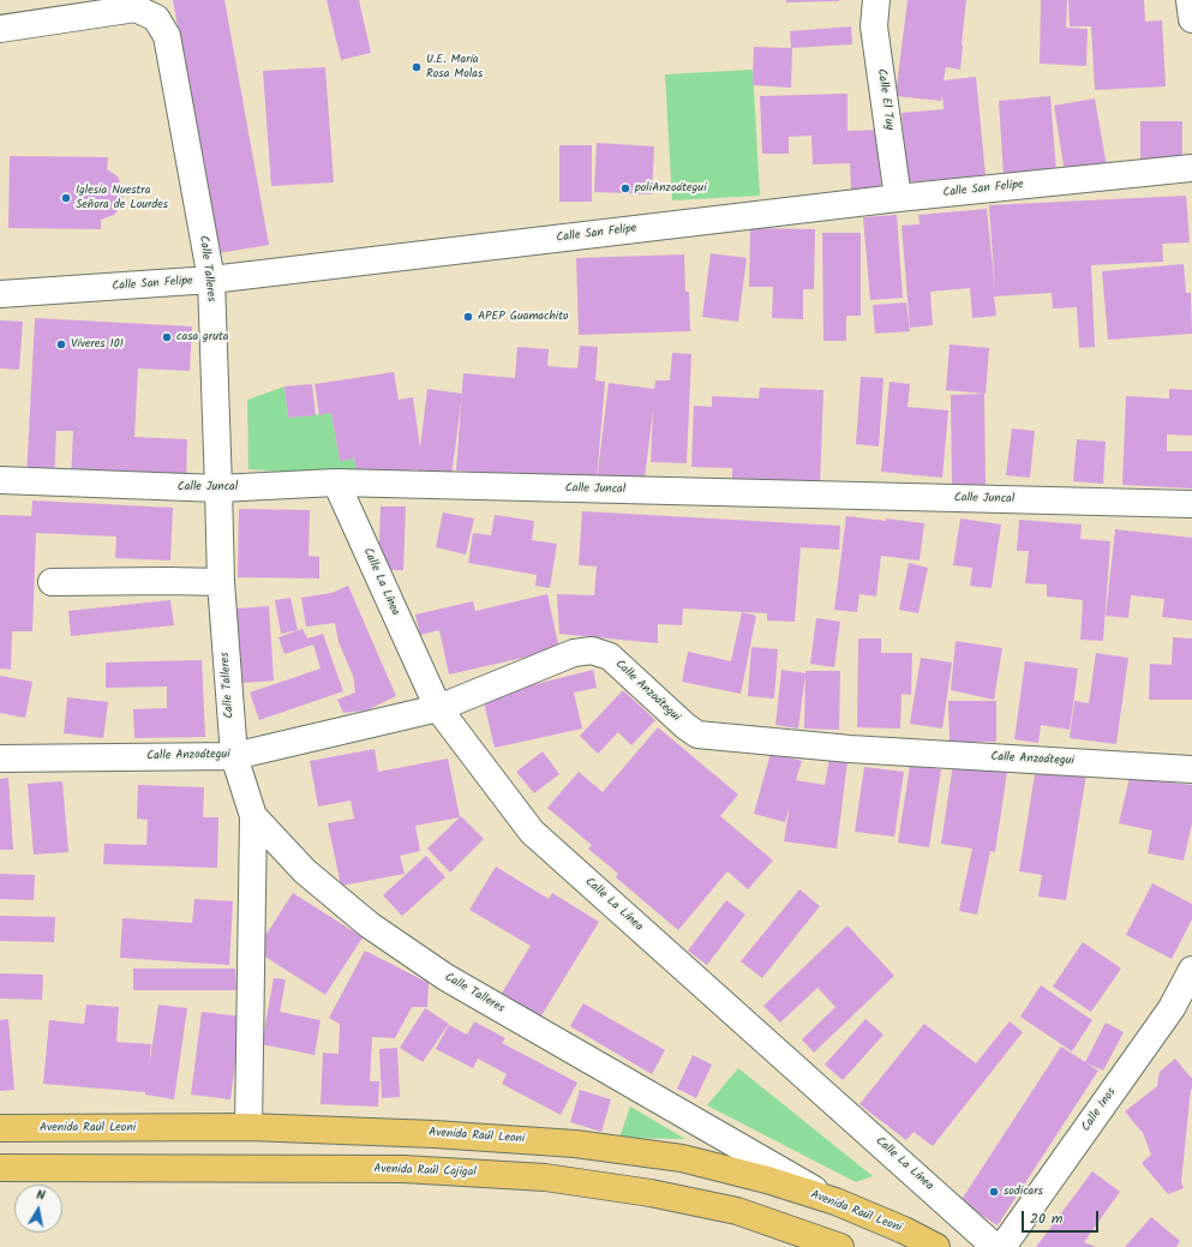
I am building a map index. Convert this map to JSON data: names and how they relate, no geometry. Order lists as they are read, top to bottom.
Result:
{
  "streets": {
    "main road": ["Avenida Raúl Leoni", "Avenida Raúl Cajigal"],
    "street": [
      "Calle El Tuy",
      "Calle San Felipe",
      "Calle Talleres",
      "Calle Juncal",
      "Calle La Línea",
      "Calle Anzoátegui",
      "Calle Inos"
    ]
  },
  "crossings": [
    ["Calle El Tuy", "Calle San Felipe"],
    ["Calle San Felipe", "Calle Talleres"],
    ["Calle Talleres", "Calle Juncal"],
    ["Calle Talleres", "Calle Anzoátegui"],
    ["Calle Talleres", "Avenida Raúl Leoni"],
    ["Calle Juncal", "Calle La Línea"],
    ["Calle La Línea", "Calle Anzoátegui"]
  ],
  "places": [
    "U.E. María Rosa Molas",
    "poliAnzoátegui",
    "Iglesia Nuestra Señora de Lourdes",
    "APEP Guamachito",
    "casa gruta",
    "Víveres 101",
    "sodicars"
  ],
  "scale_bar": "20 m",
  "north": "top"
}
